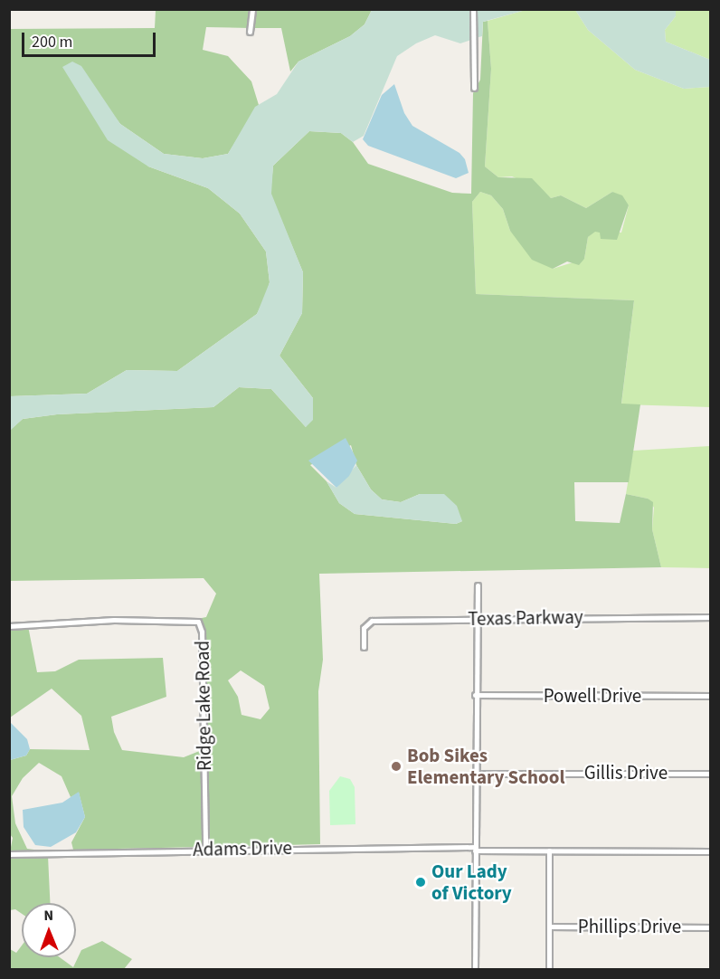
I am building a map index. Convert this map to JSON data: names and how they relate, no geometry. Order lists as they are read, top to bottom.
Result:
{
  "streets": {
    "street": [
      "Texas Parkway",
      "Powell Drive",
      "Ridge Lake Road",
      "Gillis Drive",
      "Adams Drive",
      "Phillips Drive"
    ]
  },
  "crossings": [
    ["Ridge Lake Road", "Adams Drive"]
  ],
  "places": ["Bob Sikes Elementary School", "Our Lady of Victory"],
  "scale_bar": "200 m",
  "north": "top"
}
